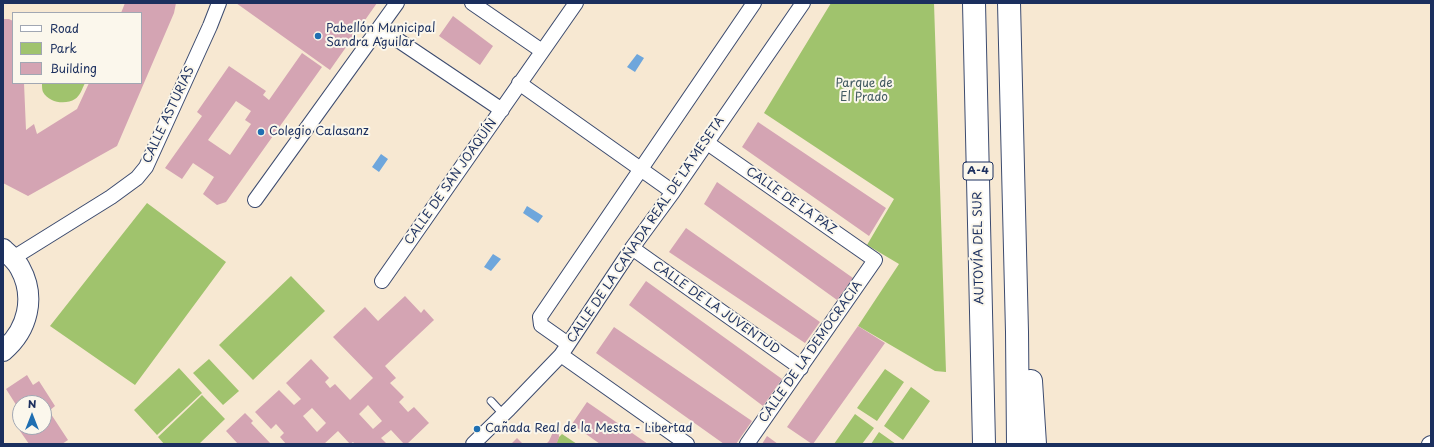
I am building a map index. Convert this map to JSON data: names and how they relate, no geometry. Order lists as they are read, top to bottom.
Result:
{
  "streets": {
    "highway": ["A-4", "AUTOVÍA DEL SUR"],
    "street": [
      "CALLE ASTURIAS",
      "CALLE DE SAN JOAQUÍN",
      "CALLE DE LA PAZ",
      "CALLE DE LA CAÑADA REAL DE LA MESETA",
      "CALLE DE LA JUVENTUD",
      "CALLE DE LA DEMOCRACIA"
    ]
  },
  "crossings": [
    ["CALLE DE LA PAZ", "CALLE DE LA CAÑADA REAL DE LA MESETA"],
    ["CALLE DE LA PAZ", "CALLE DE LA DEMOCRACIA"],
    ["CALLE DE LA CAÑADA REAL DE LA MESETA", "CALLE DE LA JUVENTUD"],
    ["CALLE DE LA JUVENTUD", "CALLE DE LA DEMOCRACIA"]
  ],
  "parks": ["Parque de El Prado"],
  "places": ["Pabellón Municipal Sandra Aguilar", "Colegio Calasanz", "Cañada Real de la Mesta - Libertad"],
  "legend": ["Road", "Park", "Building"],
  "north": "top"
}
